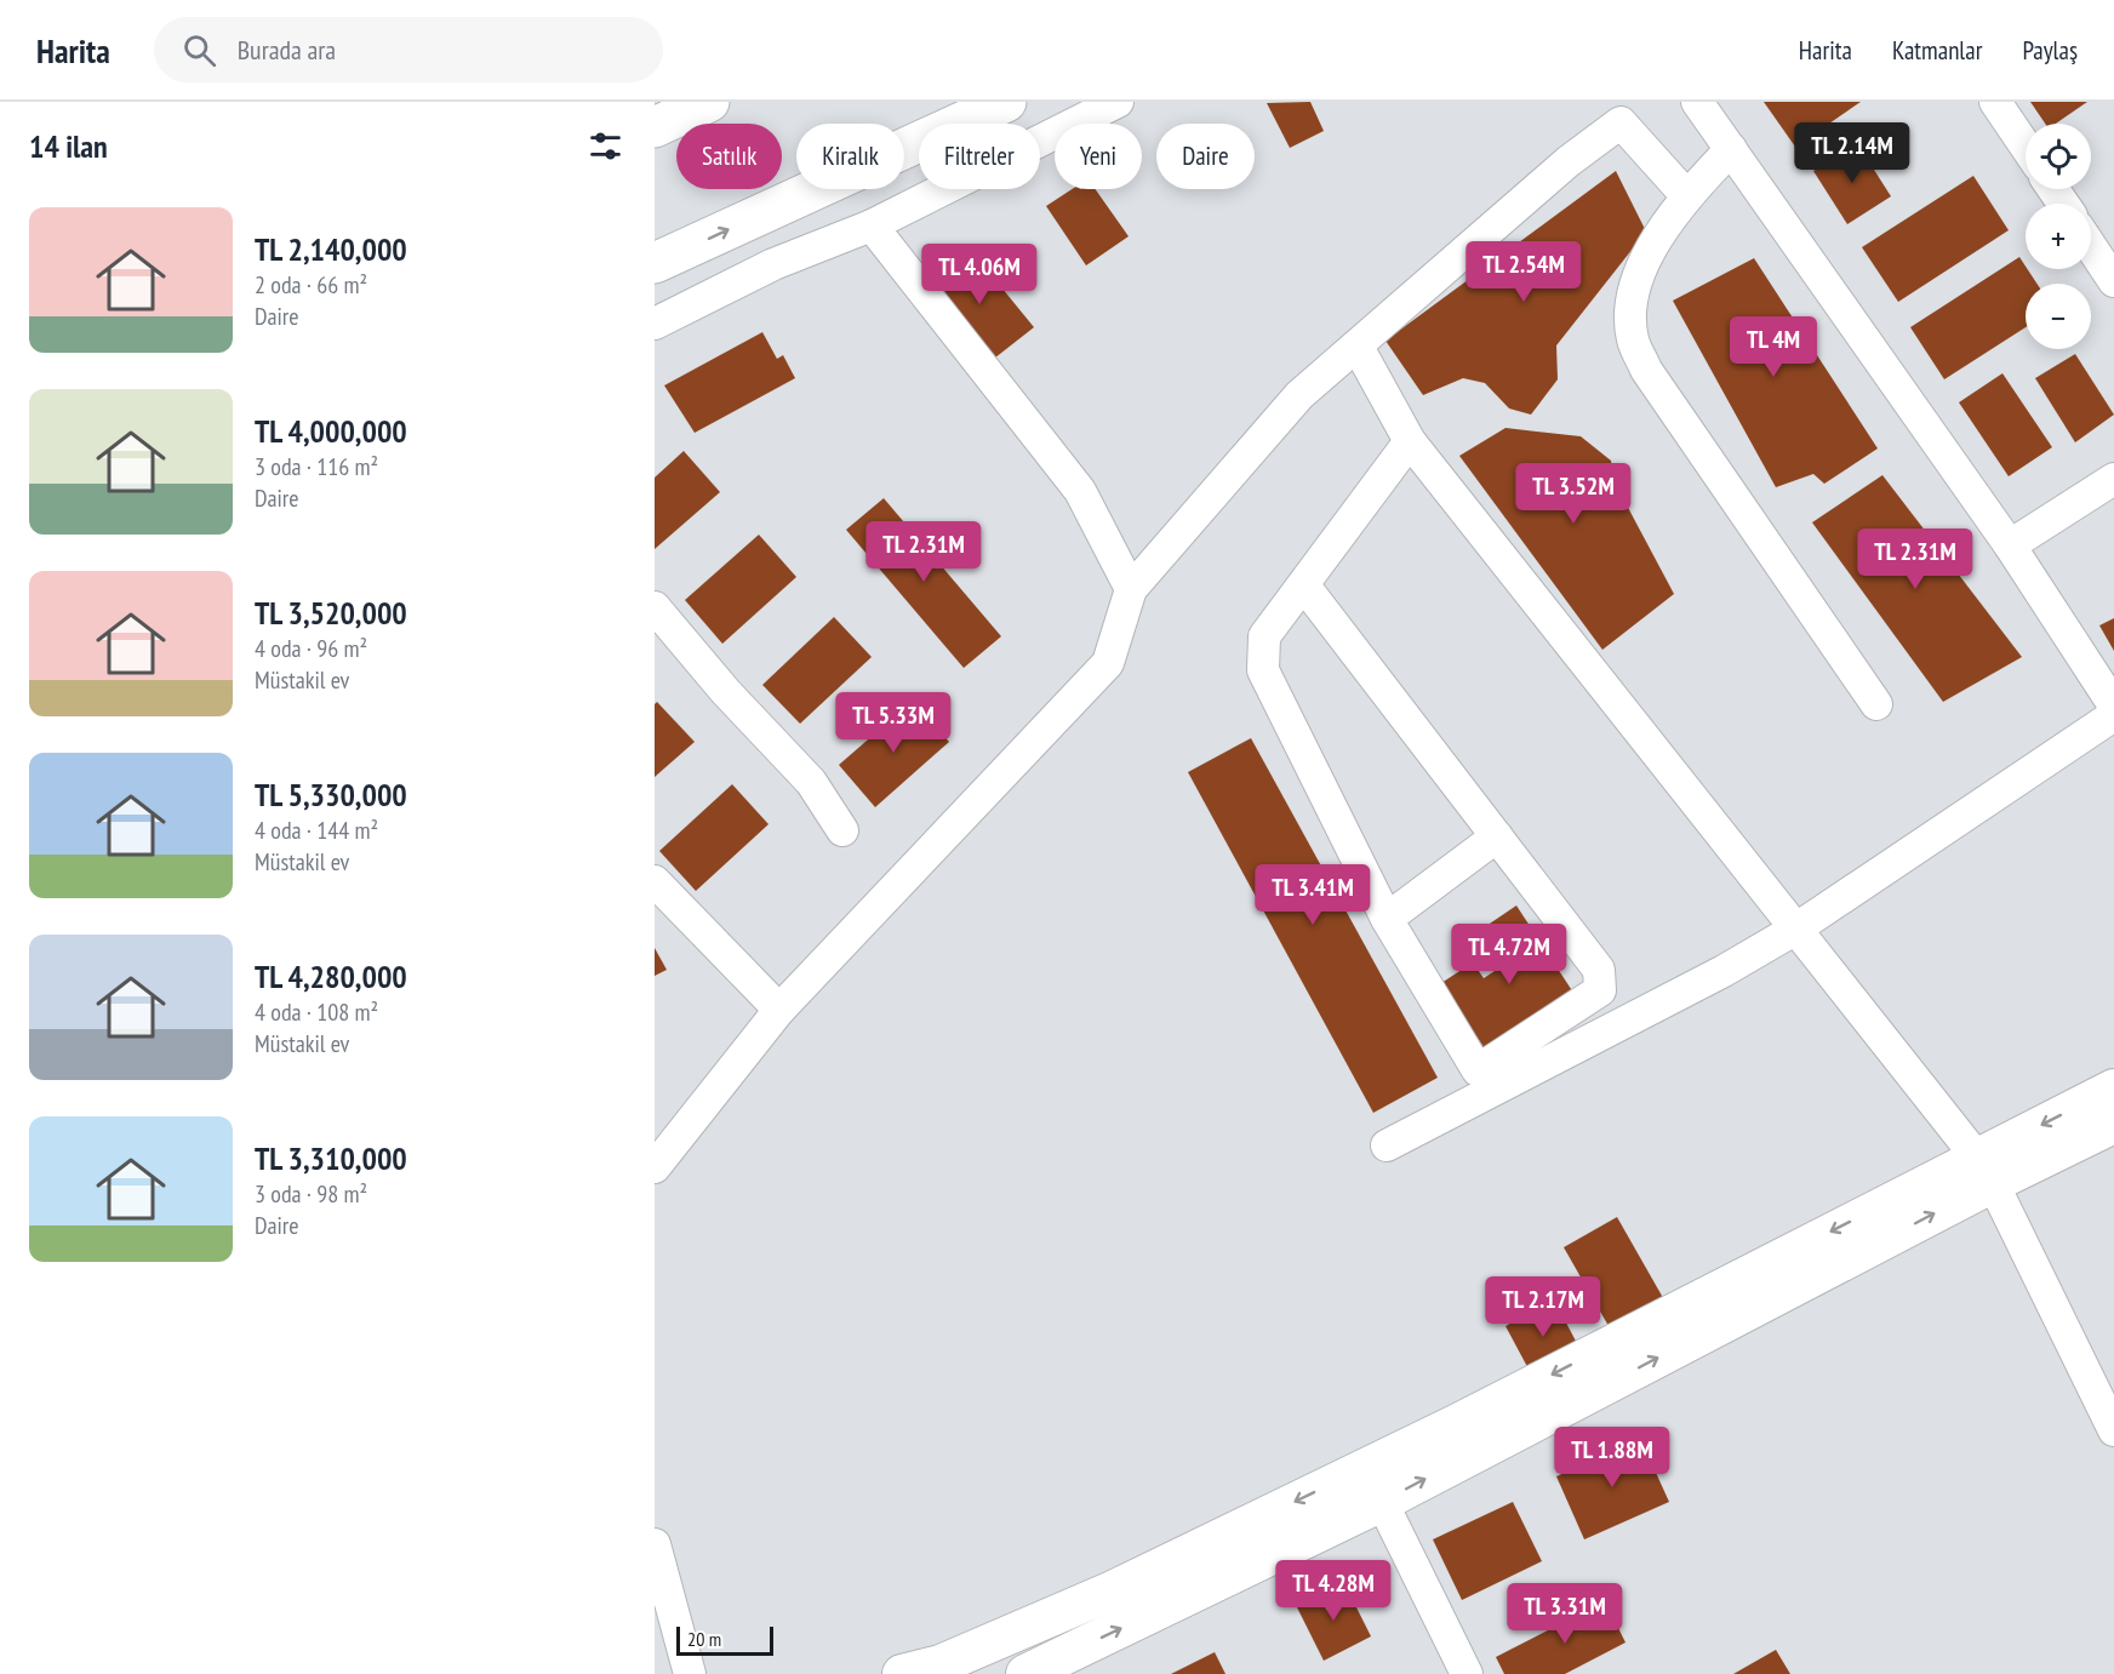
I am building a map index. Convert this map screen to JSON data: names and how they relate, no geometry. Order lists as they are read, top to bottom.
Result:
{
  "scale_bar": "20 m",
  "page": {
    "header": "Harita",
    "search": "Burada ara",
    "nav": ["Harita", "Katmanlar", "Paylaş"],
    "heading": "14 ilan",
    "price": [
      "TL 2.14M",
      "TL 2.54M",
      "TL 4.06M",
      "TL 4M",
      "TL 3.52M",
      "TL 2.31M",
      "TL 2.31M",
      "TL 5.33M",
      "TL 3.41M",
      "TL 4.72M",
      "TL 2.17M",
      "TL 1.88M",
      "TL 4.28M",
      "TL 3.31M"
    ],
    "map_buttons": ["+", "−"],
    "chip": [
      "Satılık",
      "Kiralık",
      "Filtreler",
      "Yeni",
      "Daire"
    ],
    "list": [
      {
        "name": "TL 2,140,000",
        "note": "2 oda · 66 m² · Daire"
      },
      {
        "name": "TL 4,000,000",
        "note": "3 oda · 116 m² · Daire"
      },
      {
        "name": "TL 3,520,000",
        "note": "4 oda · 96 m² · Müstakil ev"
      },
      {
        "name": "TL 5,330,000",
        "note": "4 oda · 144 m² · Müstakil ev"
      },
      {
        "name": "TL 4,280,000",
        "note": "4 oda · 108 m² · Müstakil ev"
      },
      {
        "name": "TL 3,310,000",
        "note": "3 oda · 98 m² · Daire"
      }
    ],
    "scale": "20 m"
  }
}
